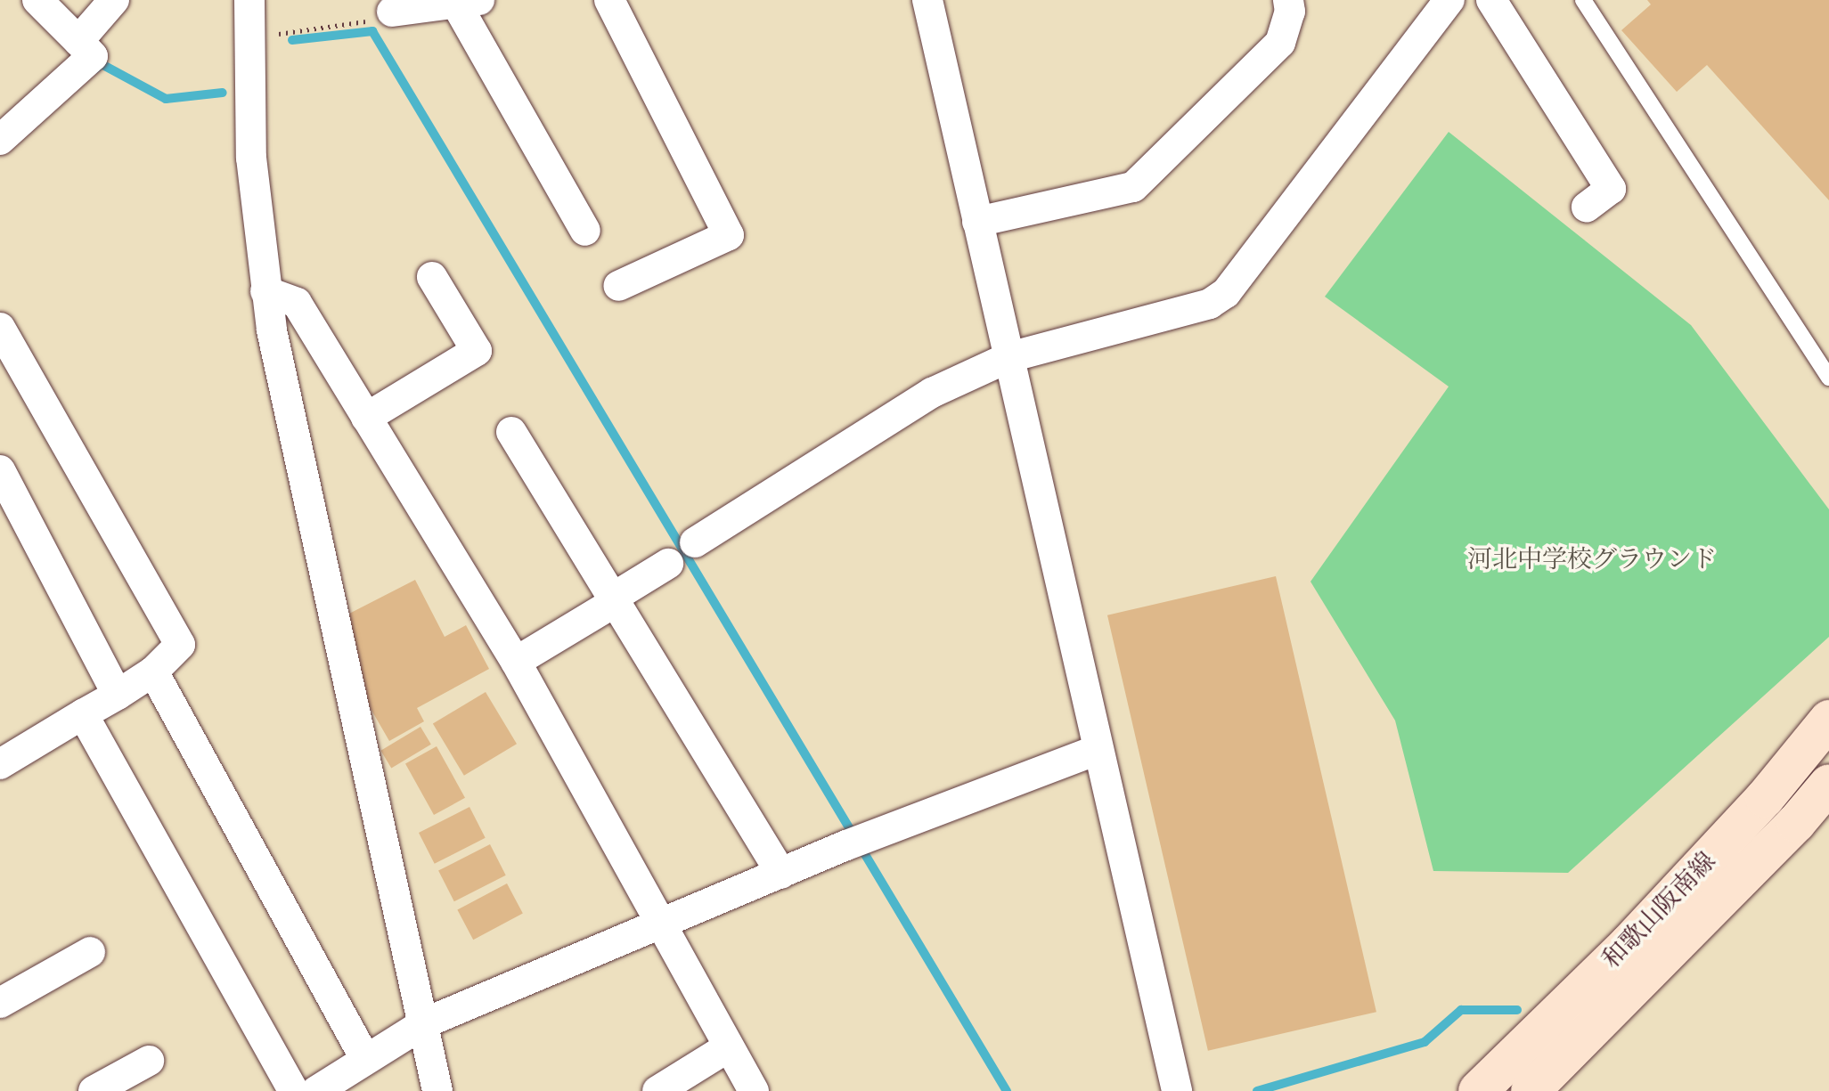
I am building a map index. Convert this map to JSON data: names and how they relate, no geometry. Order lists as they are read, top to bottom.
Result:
{
  "streets": {
    "main road": ["和歌山阪南線"]
  },
  "parks": ["河北中学校グラウンド"]
}
